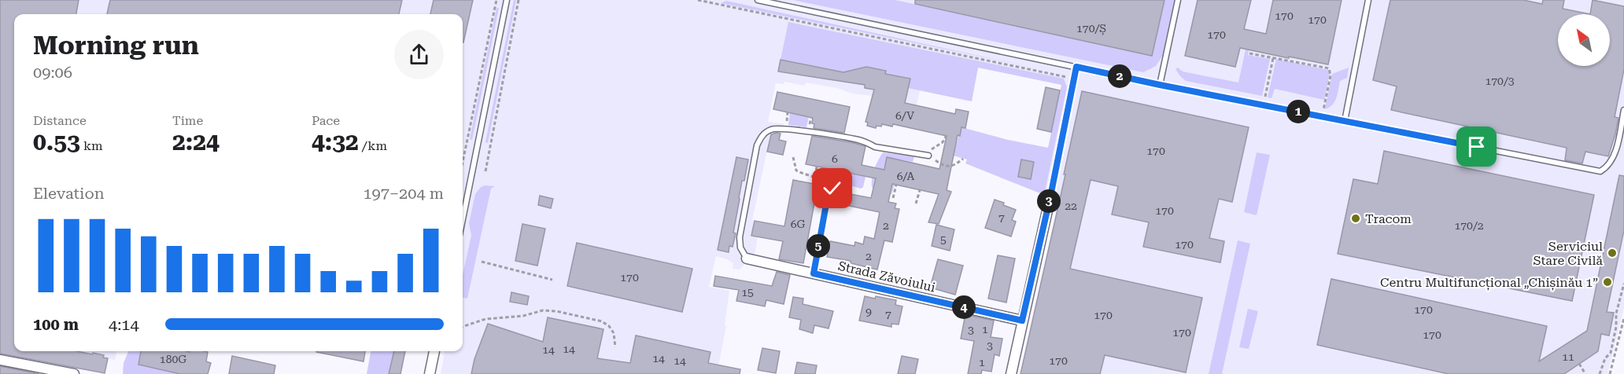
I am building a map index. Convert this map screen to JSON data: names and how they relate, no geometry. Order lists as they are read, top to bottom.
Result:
{
  "streets": {
    "street": ["Strada Zăvoiului"]
  },
  "places": ["Tracom", "Serviciul Stare Civilă", "Centru Multifuncțional „Chișinău 1”"],
  "house_numbers": [
    "170",
    "170",
    "170/Ș",
    "170",
    "170/3",
    "6/V",
    "170",
    "6",
    "6/A",
    "22",
    "170",
    "7",
    "6G",
    "2",
    "170/2",
    "5",
    "170",
    "2",
    "170",
    "15",
    "170",
    "9",
    "7",
    "170",
    "1",
    "3",
    "170",
    "170",
    "3",
    "14",
    "14",
    "11",
    "14",
    "180G",
    "14",
    "170",
    "1"
  ],
  "north": "top left",
  "page": {
    "heading": ["Morning run", "09:06"],
    "pins": [
      "2",
      "1",
      "3",
      "5",
      "4"
    ],
    "stats": [
      ["Distance", "0.53 km"],
      ["Time", "2:24"],
      ["Pace", "4:32 /km"]
    ],
    "chart": ["Elevation", "197–204 m"],
    "list": [
      {
        "name": "100 m",
        "note": "4:14"
      }
    ]
  }
}
